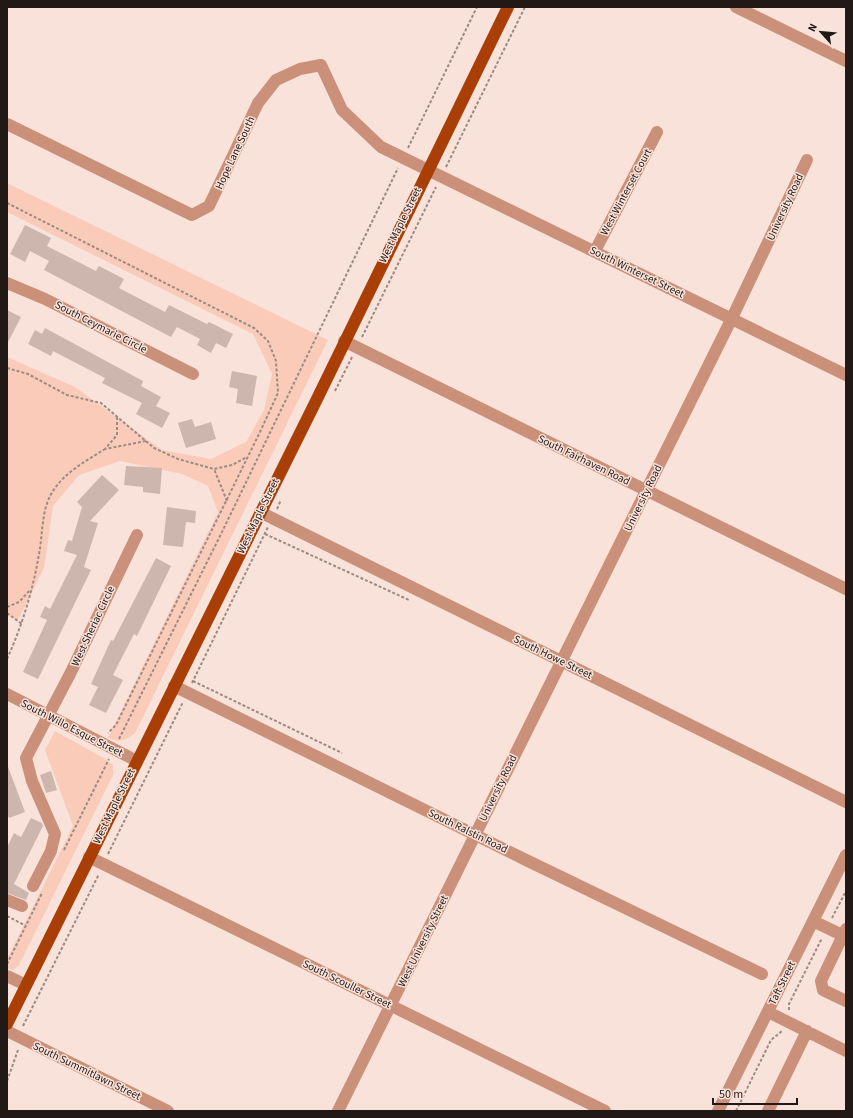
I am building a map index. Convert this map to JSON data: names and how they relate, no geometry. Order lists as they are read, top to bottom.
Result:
{
  "streets": {
    "main road": ["West Maple Street"],
    "street": [
      "Hope Lane South",
      "West Winterset Court",
      "University Road",
      "South Winterset Street",
      "South Ceymarie Circle",
      "South Fairhaven Road",
      "West Sheriac Circle",
      "South Howe Street",
      "South Willo Esque Street",
      "South Ralstin Road",
      "West University Street",
      "Taft Street",
      "South Scouller Street",
      "South Summitlawn Street"
    ]
  },
  "crossings": [
    ["Hope Lane South", "West Maple Street"],
    ["Hope Lane South", "South Winterset Street"],
    ["West Winterset Court", "South Winterset Street"],
    ["University Road", "South Winterset Street"],
    ["University Road", "South Fairhaven Road"],
    ["University Road", "South Howe Street"],
    ["University Road", "South Ralstin Road"],
    ["University Road", "West University Street"],
    ["West Maple Street", "South Winterset Street"],
    ["West Maple Street", "South Fairhaven Road"],
    ["West Maple Street", "South Howe Street"],
    ["West Maple Street", "South Willo Esque Street"],
    ["West Maple Street", "South Ralstin Road"],
    ["West Maple Street", "South Scouller Street"],
    ["West Sheriac Circle", "South Willo Esque Street"],
    ["South Ralstin Road", "West University Street"],
    ["West University Street", "South Scouller Street"]
  ],
  "scale_bar": "50 m",
  "north": "top left"
}
